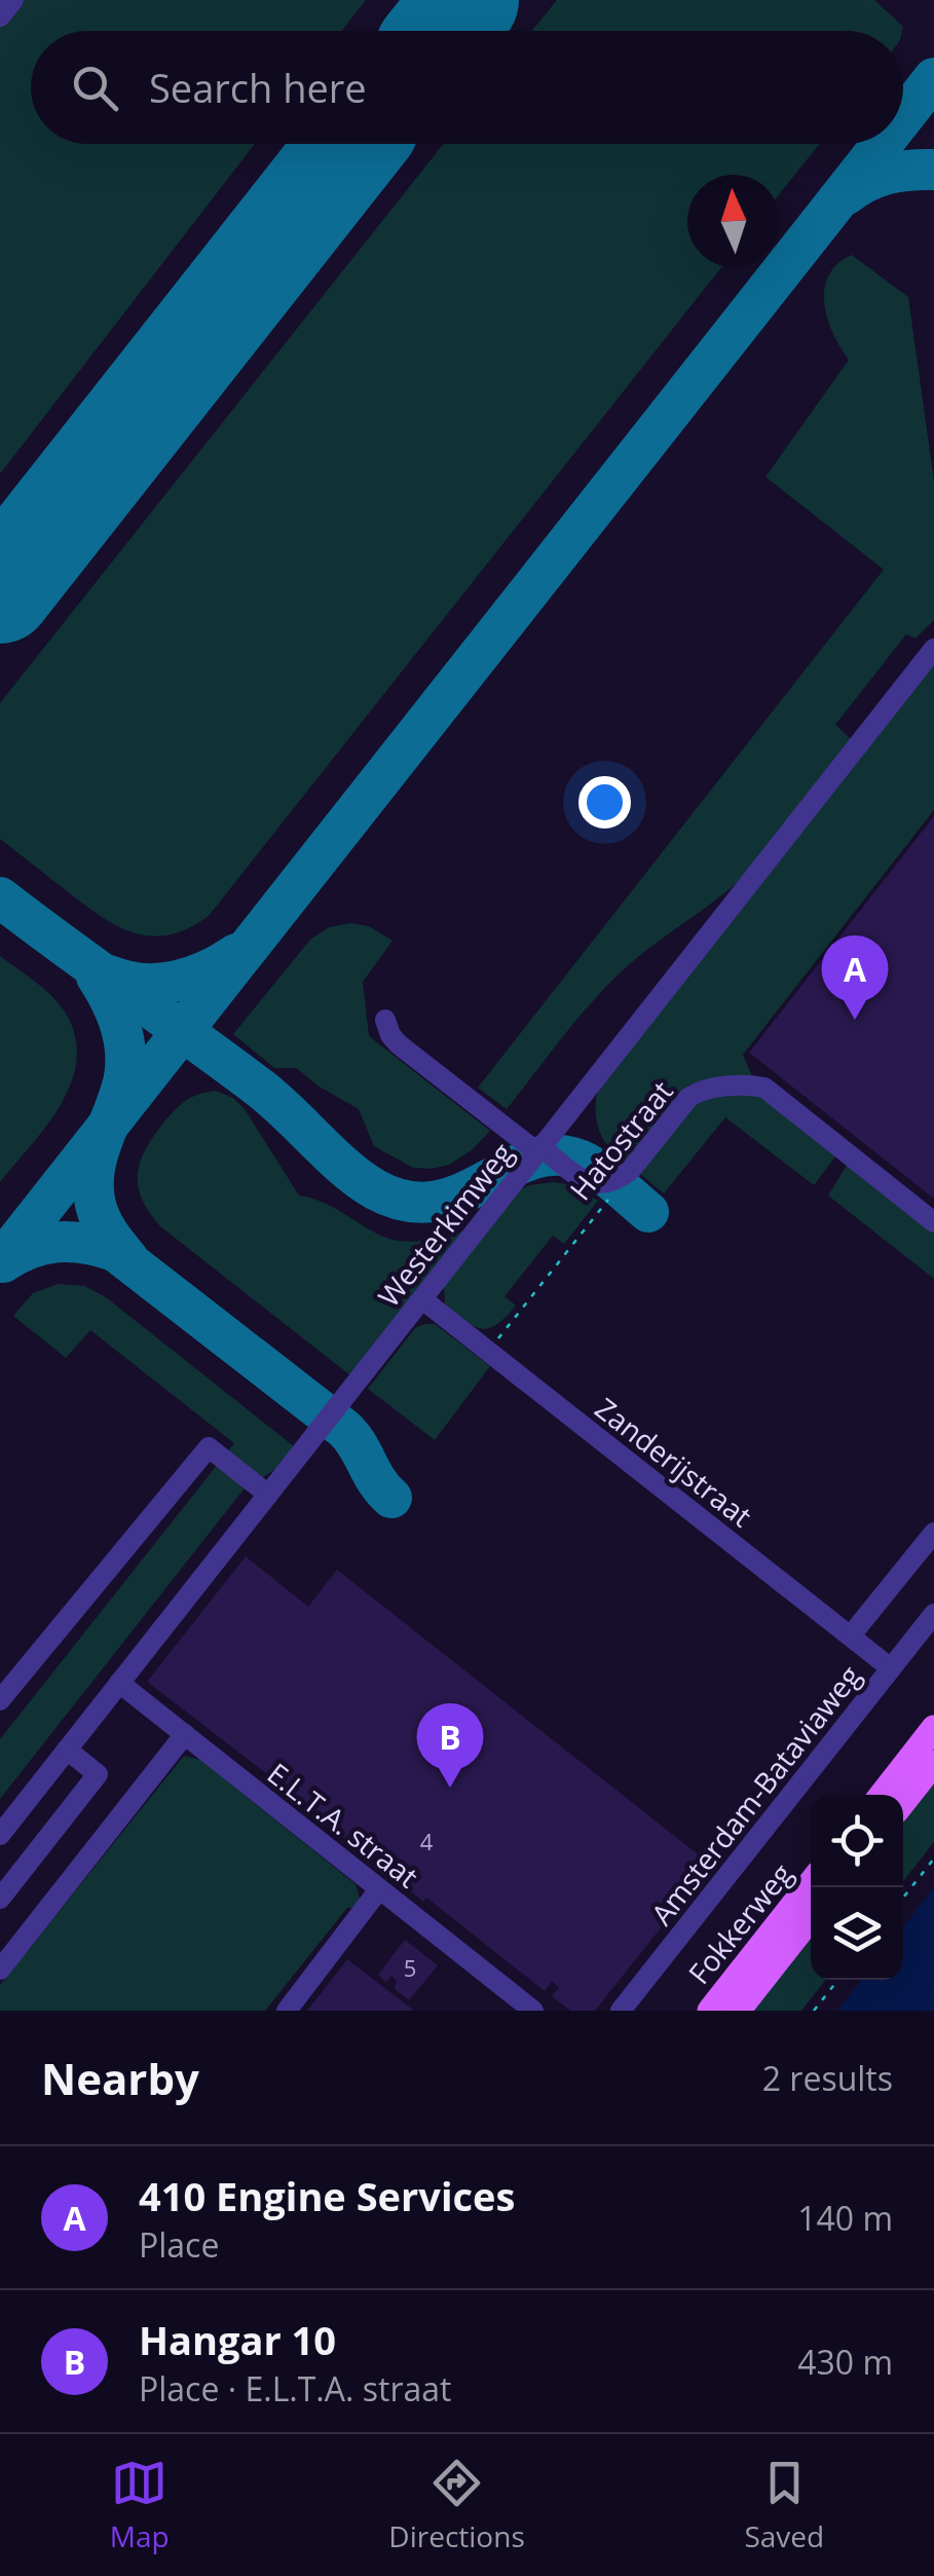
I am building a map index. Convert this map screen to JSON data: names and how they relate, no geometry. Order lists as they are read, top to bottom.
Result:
{
  "streets": {
    "main road": ["Fokkerweg"],
    "street": [
      "Hatostraat",
      "Westerkimweg",
      "Zanderijstraat",
      "Amsterdam-Bataviaweg",
      "E.L.T.A. straat"
    ]
  },
  "crossings": [
    ["Hatostraat", "Westerkimweg"],
    ["Hatostraat", "Zanderijstraat"],
    ["Westerkimweg", "Zanderijstraat"],
    ["Westerkimweg", "E.L.T.A. straat"],
    ["Zanderijstraat", "Amsterdam-Bataviaweg"]
  ],
  "house_numbers": ["4", "5"],
  "north": "top",
  "page": {
    "search": "Search here",
    "pins": ["A", "B"],
    "heading": ["Nearby", "2 results"],
    "list": [
      {
        "mark": "A",
        "name": "410 Engine Services",
        "note": "Place",
        "value": "140 m"
      },
      {
        "mark": "B",
        "name": "Hangar 10",
        "note": "Place · E.L.T.A. straat",
        "value": "430 m"
      }
    ],
    "nav": ["Map", "Directions", "Saved"]
  }
}
